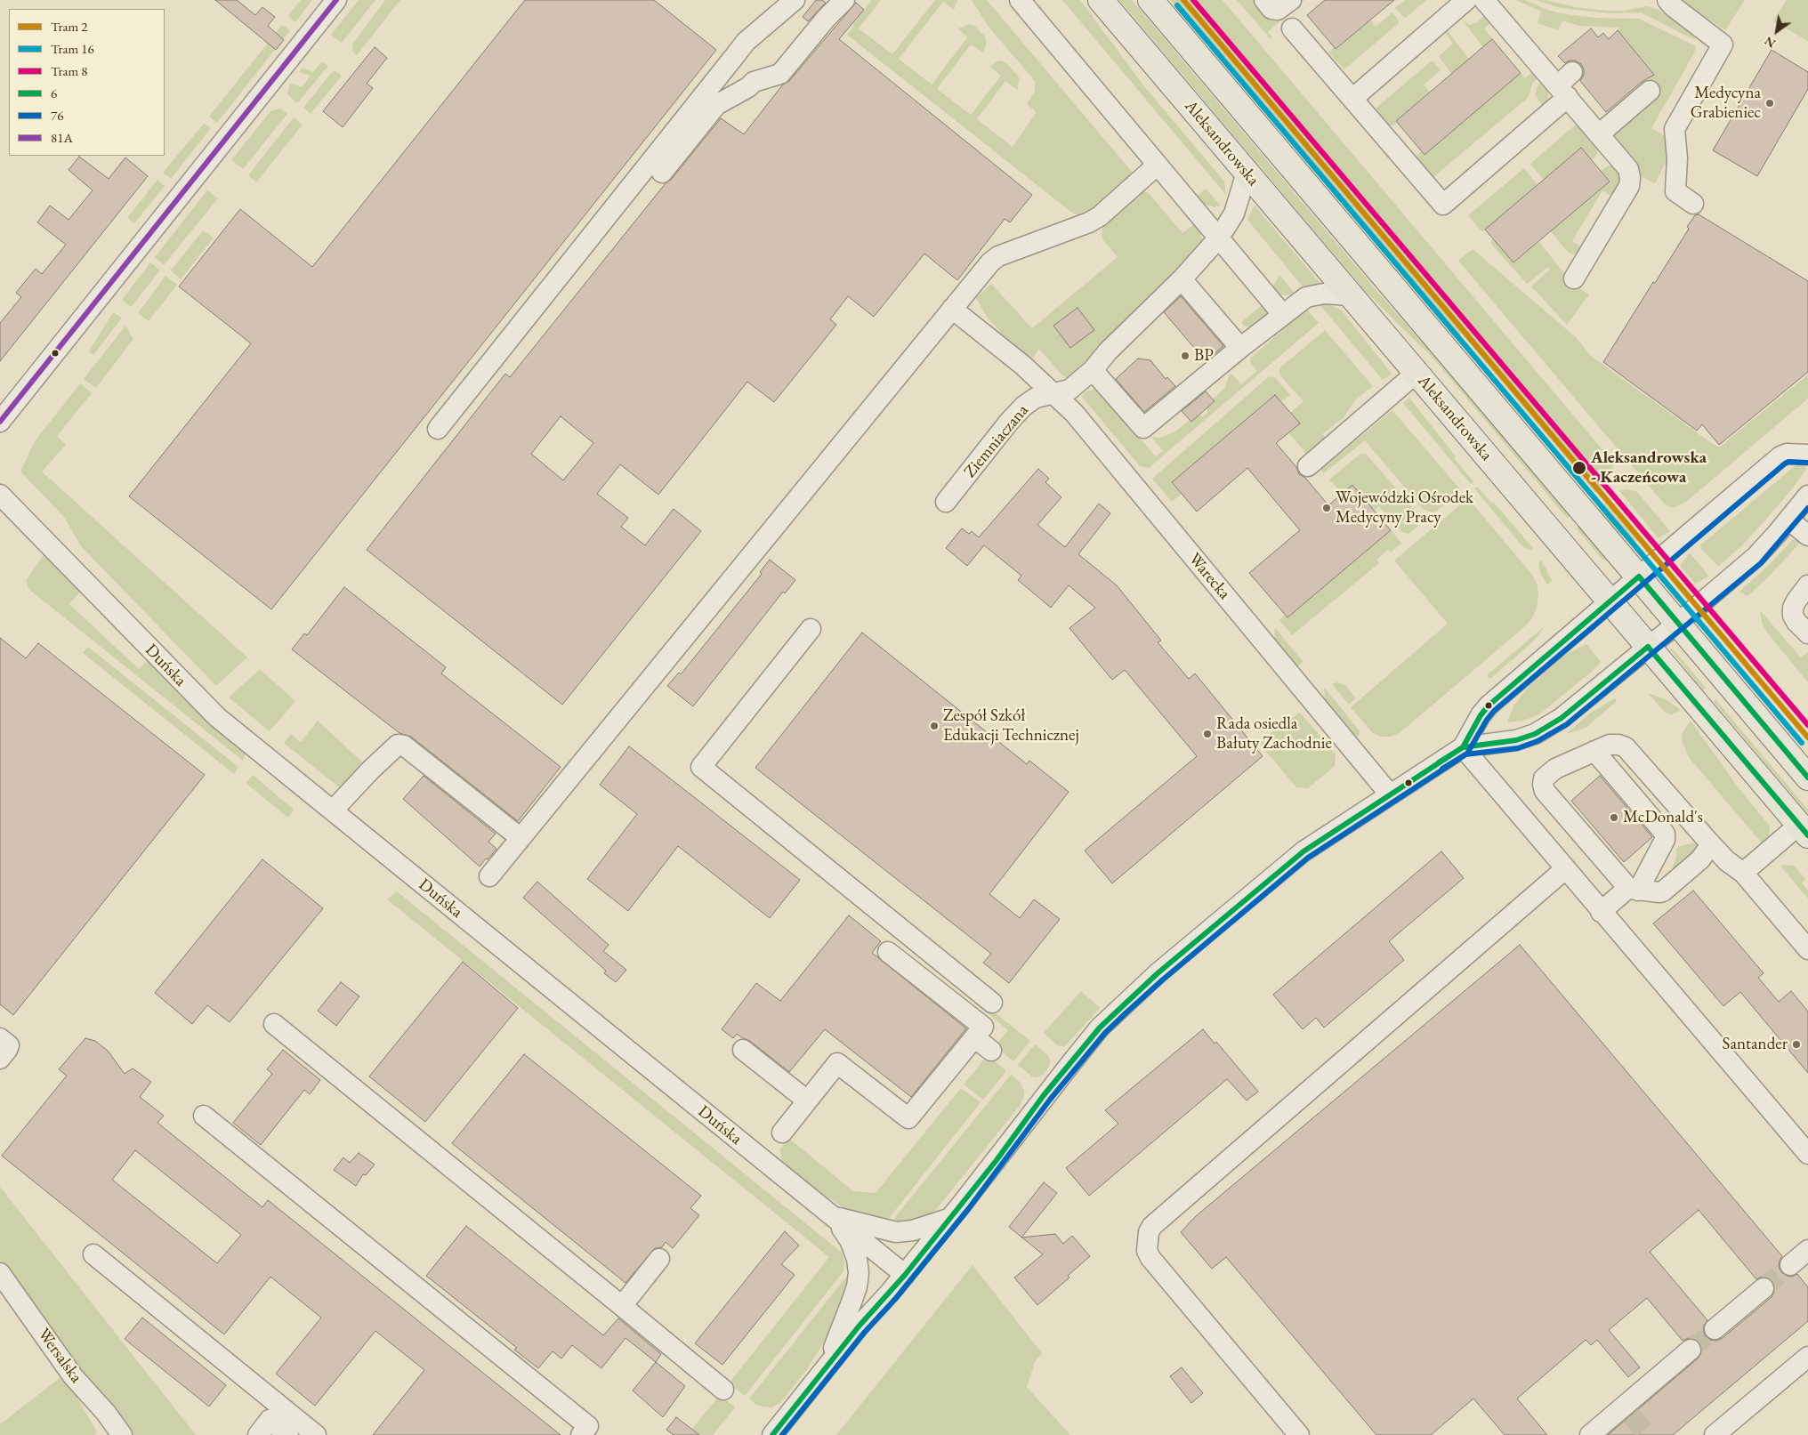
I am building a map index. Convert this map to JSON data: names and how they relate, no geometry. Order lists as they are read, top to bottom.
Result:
{
  "streets": {
    "main road": ["Aleksandrowska"],
    "street": [
      "Ziemniaczana",
      "Warecka",
      "Duńska",
      "Wersalska"
    ]
  },
  "crossings": [
    ["Aleksandrowska", "Ziemniaczana"],
    ["Ziemniaczana", "Warecka"]
  ],
  "places": [
    "Medycyna Grabieniec",
    "BP",
    "Aleksandrowska - Kaczeńcowa",
    "Wojewódzki Ośrodek Medycyny Pracy",
    "Zespół Szkół Edukacji Technicznej",
    "Rada osiedla Bałuty Zachodnie",
    "McDonald's",
    "Santander"
  ],
  "lines": [
    "tram line 2",
    "tram line 8",
    "transit line 81A",
    "tram line 16",
    "transit line 76",
    "transit line 6"
  ],
  "legend": [
    "Tram 2",
    "Tram 16",
    "Tram 8",
    "6",
    "76",
    "81A"
  ],
  "north": "bottom left"
}
